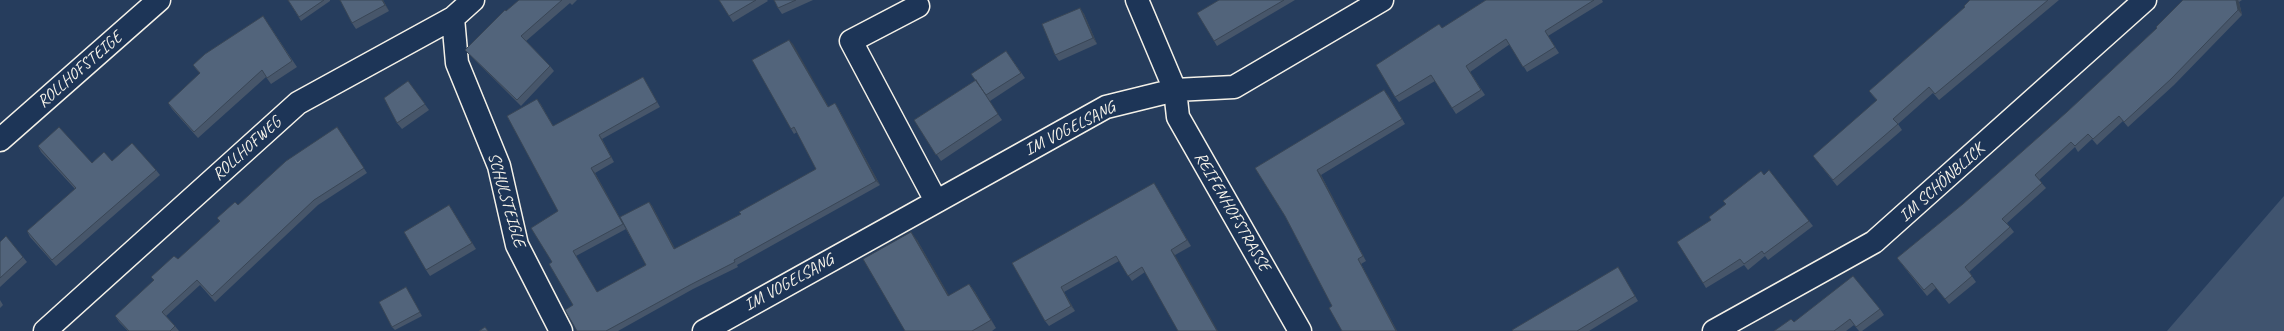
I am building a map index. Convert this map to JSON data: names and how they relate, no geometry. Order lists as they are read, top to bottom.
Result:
{
  "streets": {
    "street": [
      "ROLLHOFSTEIGE",
      "IM VOGELSANG",
      "ROLLHOFWEG",
      "IM SCHÖNBLICK",
      "SCHULSTEIGLE",
      "REIFENHOFSTRASSE"
    ]
  },
  "crossings": [
    ["IM VOGELSANG", "REIFENHOFSTRASSE"],
    ["ROLLHOFWEG", "SCHULSTEIGLE"]
  ]
}
